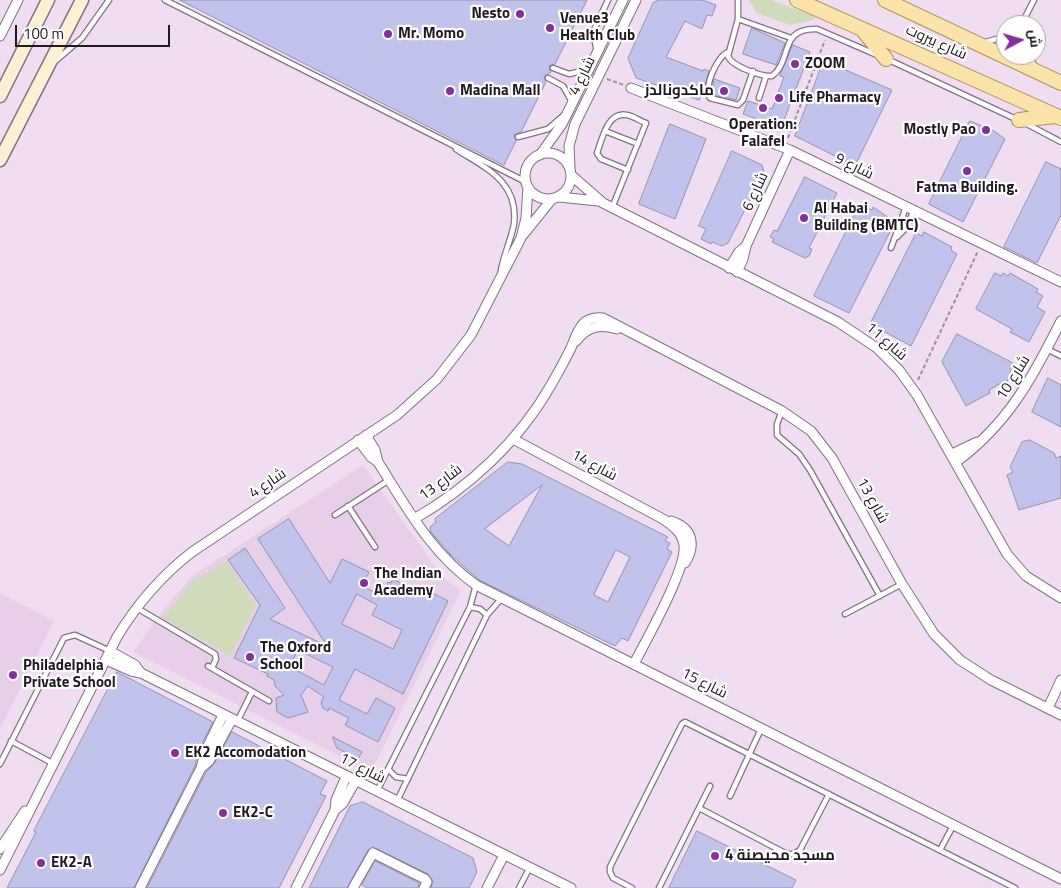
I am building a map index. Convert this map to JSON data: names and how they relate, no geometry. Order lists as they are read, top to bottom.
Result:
{
  "streets": {
    "main road": ["شارع بيروت"],
    "street": [
      "شارع 4",
      "شارع 9",
      "شارع 6",
      "شارع 11",
      "شارع 10",
      "شارع 14",
      "شارع 13",
      "شارع 15",
      "شارع 17"
    ]
  },
  "crossings": [
    ["شارع 4", "شارع 11"],
    ["شارع 4", "شارع 15"],
    ["شارع 4", "شارع 17"],
    ["شارع 9", "شارع 6"],
    ["شارع 6", "شارع 11"],
    ["شارع 11", "شارع 10"],
    ["شارع 14", "شارع 13"],
    ["شارع 14", "شارع 15"],
    ["شارع 13", "شارع 15"]
  ],
  "places": [
    "Nesto",
    "Venue3 Health Club",
    "Mr. Momo",
    "ZOOM",
    "Madina Mall",
    "ماكدونالدز",
    "Life Pharmacy",
    "Operation: Falafel",
    "Mostly Pao",
    "Fatma Building.",
    "Al Habai Building (BMTC)",
    "The Indian Academy",
    "The Oxford School",
    "Philadelphia Private School",
    "EK2 Accomodation",
    "EK2-C",
    "مسجد محيصنة 4",
    "EK2-A"
  ],
  "scale_bar": "100 m",
  "north": "right"
}
